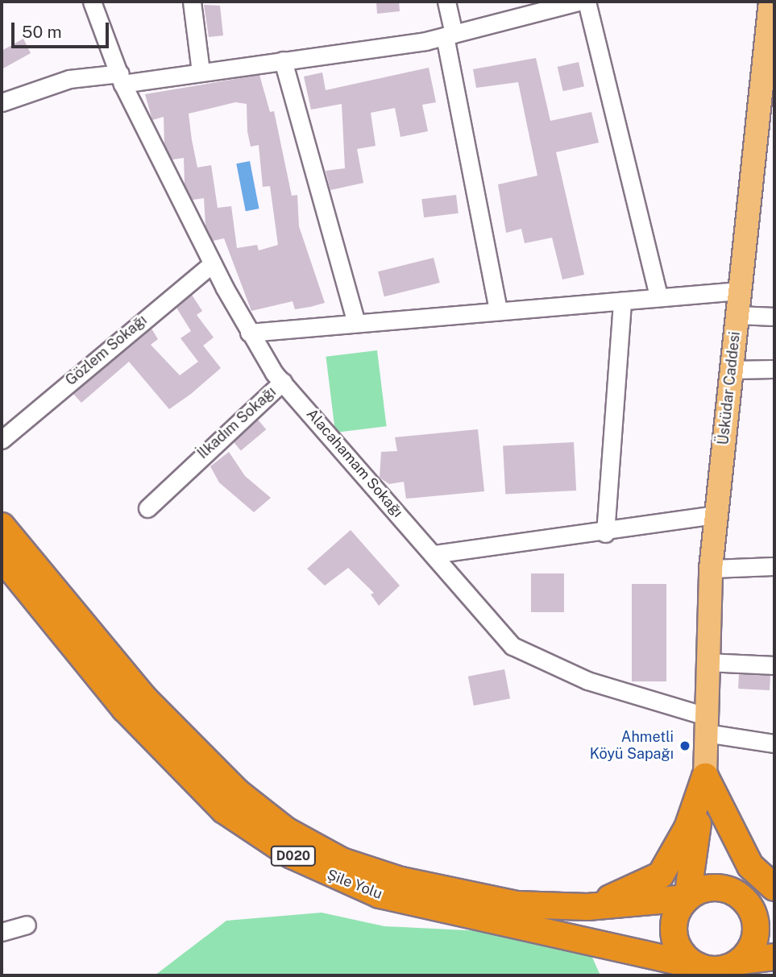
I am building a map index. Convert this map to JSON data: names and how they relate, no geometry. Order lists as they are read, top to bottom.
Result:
{
  "streets": {
    "highway": ["Üsküdar Caddesi", "D020", "Şile Yolu"],
    "street": ["Gözlem Sokağı", "İlkadım Sokağı", "Alacahamam Sokağı"]
  },
  "crossings": [
    ["Gözlem Sokağı", "Alacahamam Sokağı"],
    ["Üsküdar Caddesi", "Alacahamam Sokağı"],
    ["Üsküdar Caddesi", "Şile Yolu"],
    ["İlkadım Sokağı", "Alacahamam Sokağı"]
  ],
  "places": ["Ahmetli Köyü Sapağı"],
  "scale_bar": "50 m"
}
